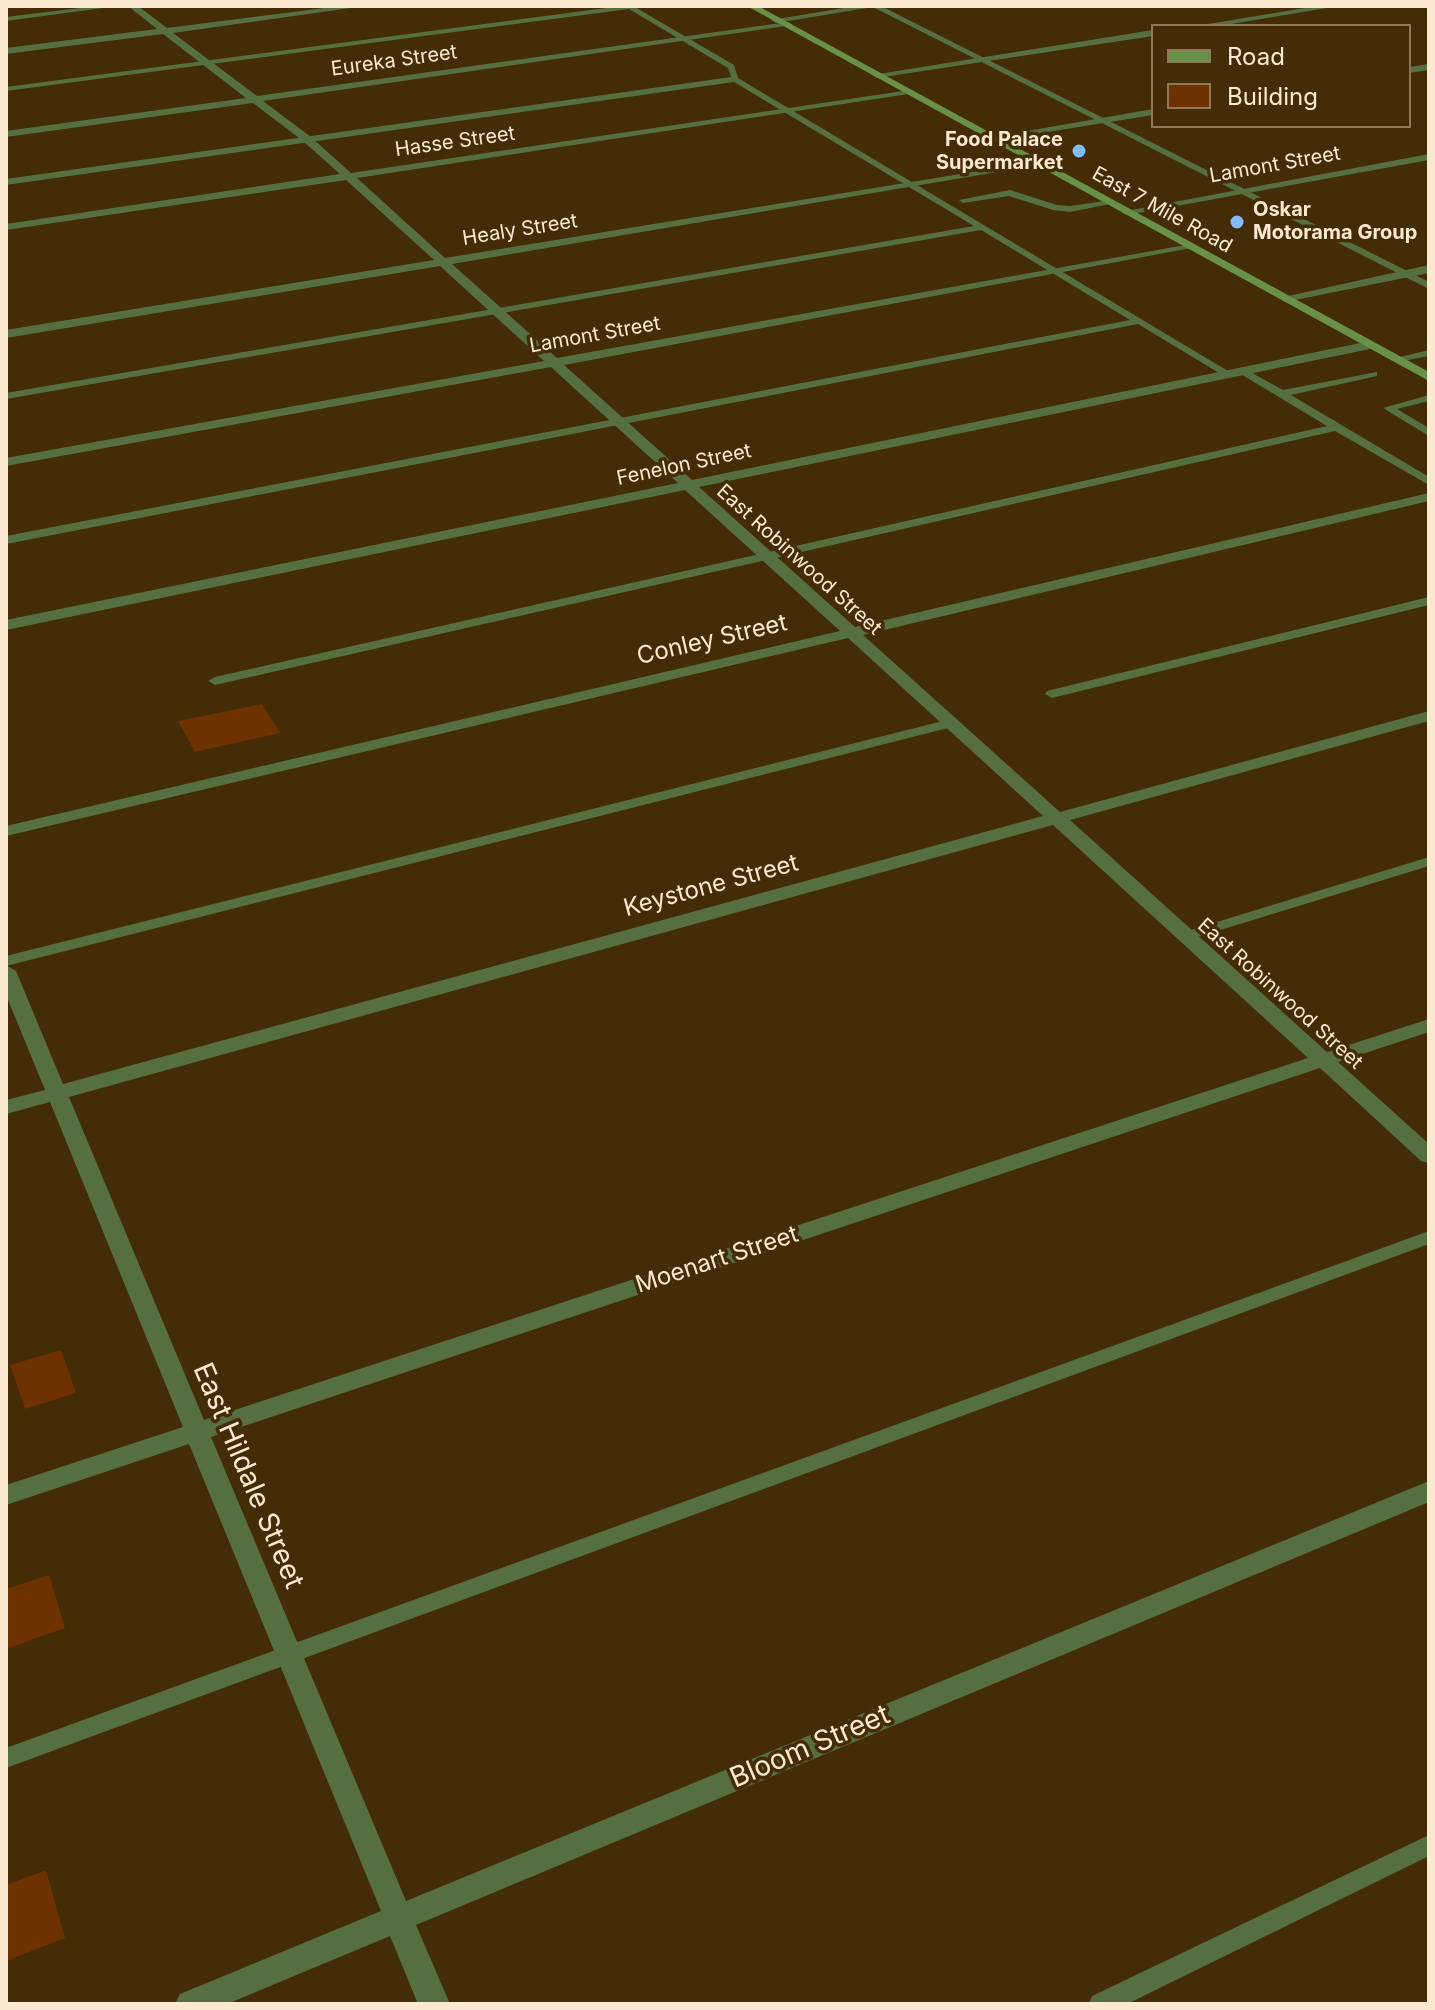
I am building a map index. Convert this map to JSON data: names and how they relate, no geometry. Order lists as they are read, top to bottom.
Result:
{
  "streets": {
    "street": [
      "Eureka Street",
      "Hasse Street",
      "Lamont Street",
      "East 7 Mile Road",
      "Healy Street",
      "Fenelon Street",
      "East Robinwood Street",
      "Conley Street",
      "Keystone Street",
      "Moenart Street",
      "East Hildale Street",
      "Bloom Street"
    ]
  },
  "crossings": [
    ["Eureka Street", "East 7 Mile Road"],
    ["Eureka Street", "East Robinwood Street"],
    ["Hasse Street", "East 7 Mile Road"],
    ["Hasse Street", "East Robinwood Street"],
    ["Lamont Street", "East 7 Mile Road"],
    ["Lamont Street", "East Robinwood Street"],
    ["East 7 Mile Road", "Healy Street"],
    ["East 7 Mile Road", "Fenelon Street"],
    ["Healy Street", "East Robinwood Street"],
    ["Fenelon Street", "East Robinwood Street"],
    ["East Robinwood Street", "Conley Street"],
    ["East Robinwood Street", "Keystone Street"],
    ["East Robinwood Street", "Moenart Street"],
    ["Keystone Street", "East Hildale Street"],
    ["Moenart Street", "East Hildale Street"],
    ["East Hildale Street", "Bloom Street"]
  ],
  "places": ["Food Palace Supermarket", "Oskar Motorama Group"],
  "legend": ["Road", "Building"]
}
